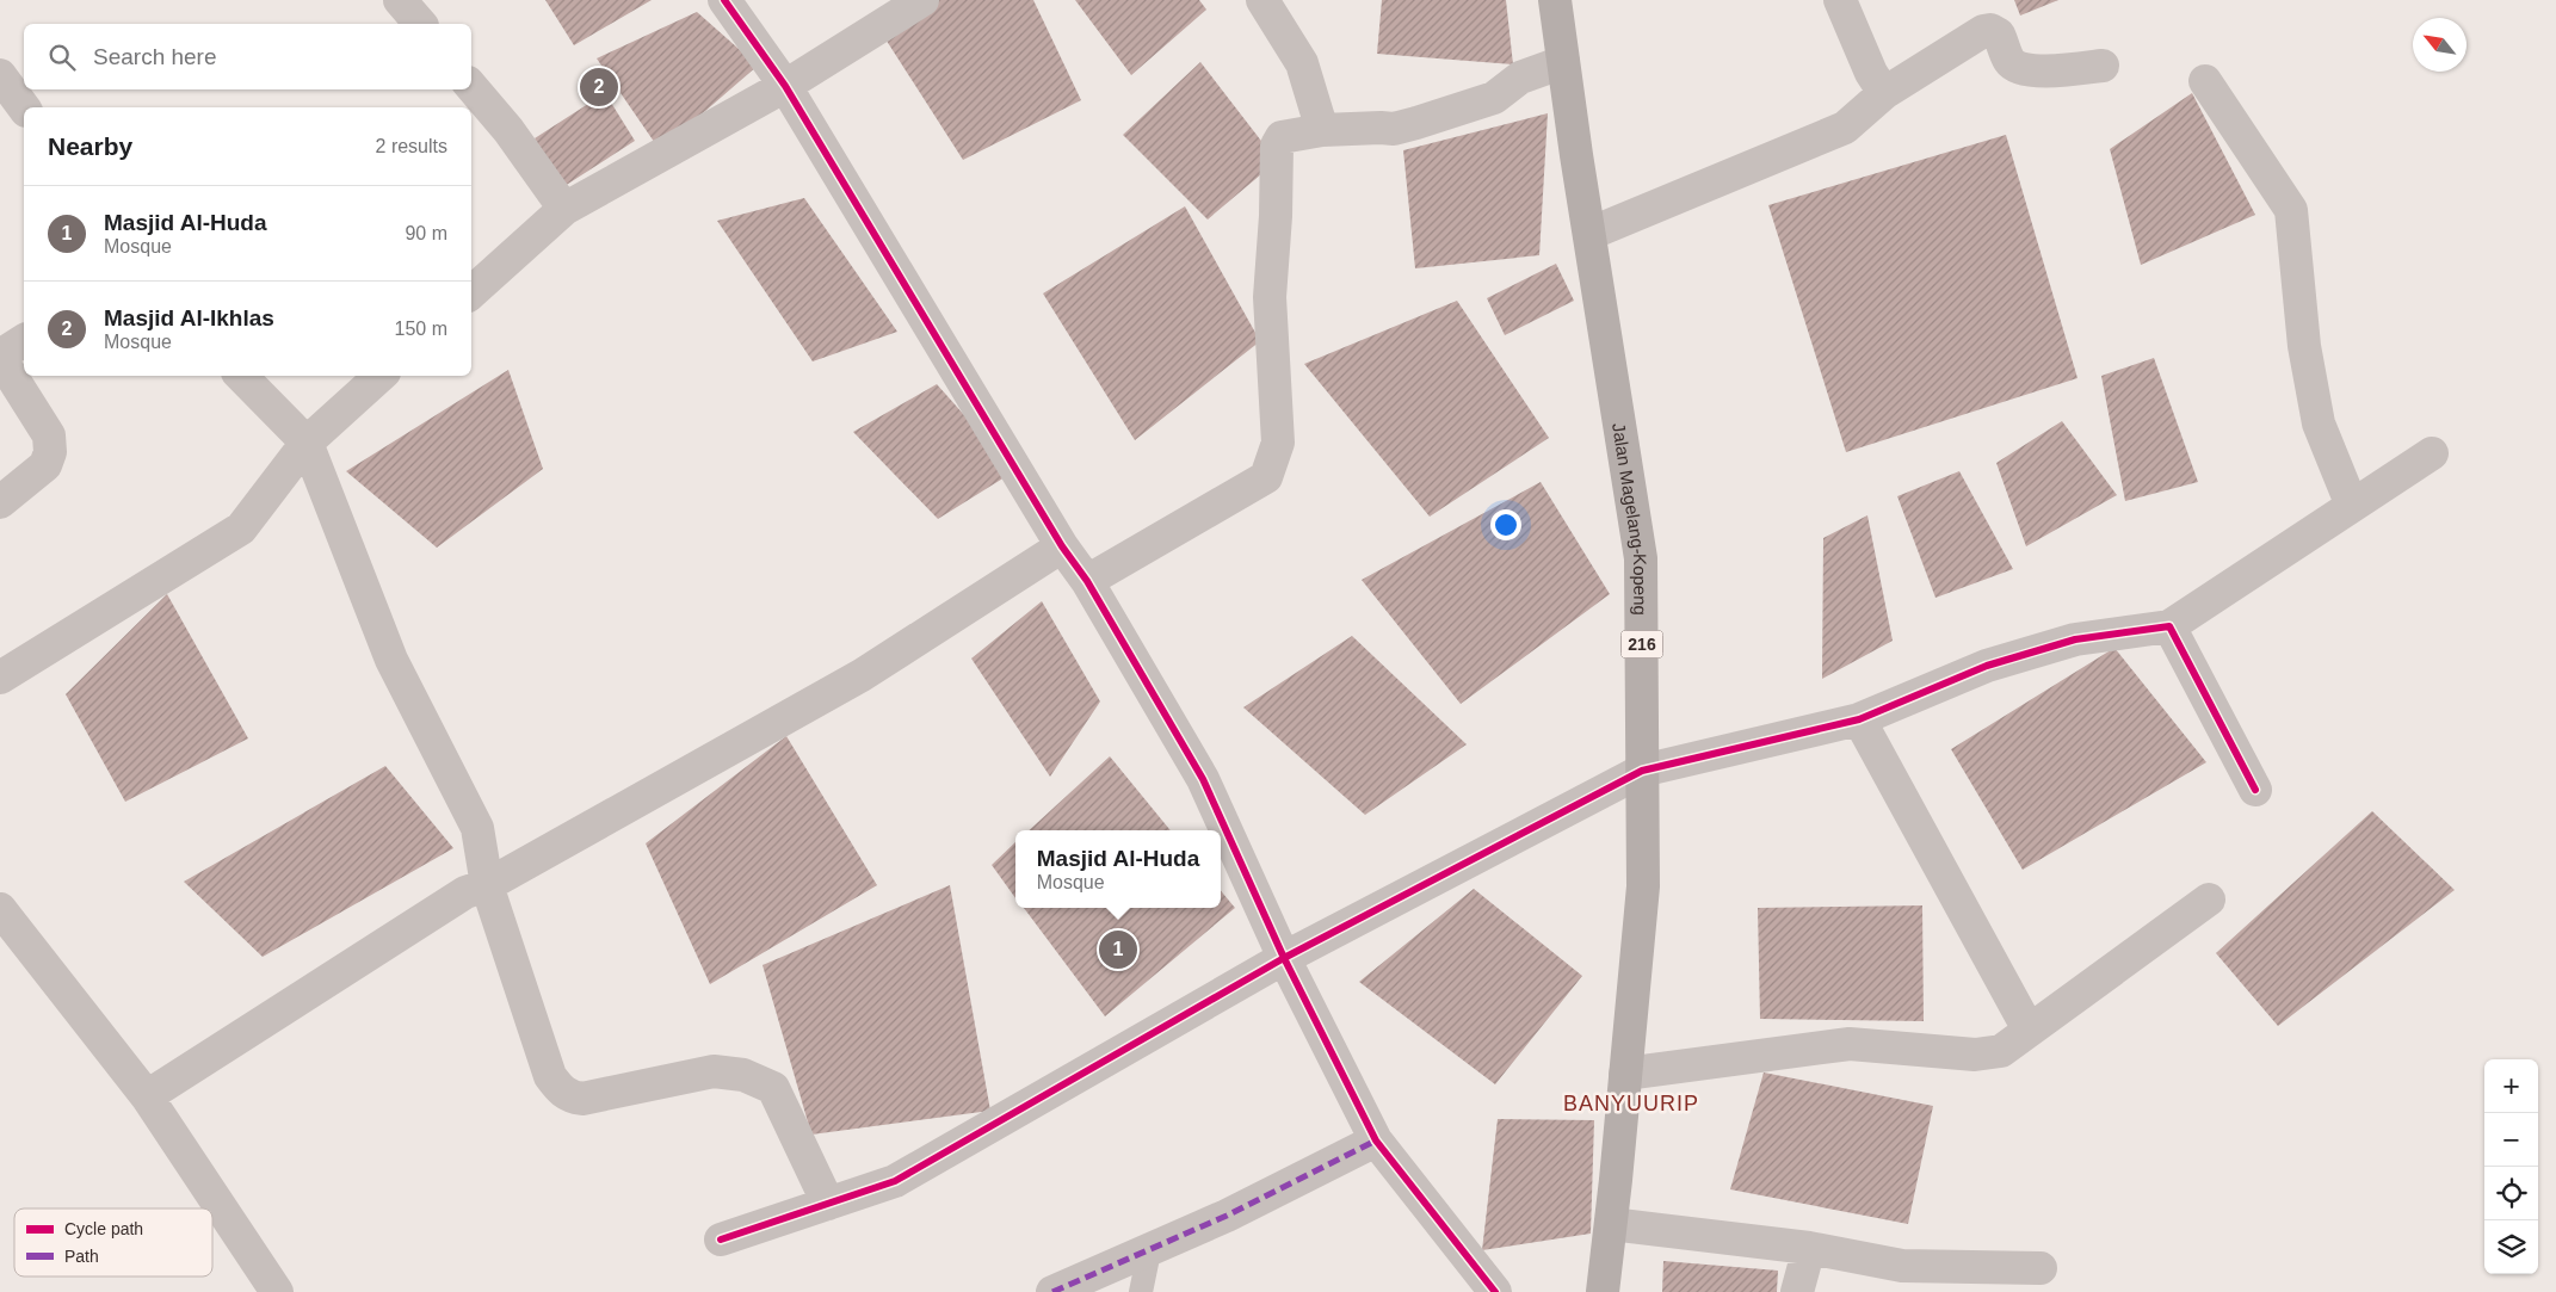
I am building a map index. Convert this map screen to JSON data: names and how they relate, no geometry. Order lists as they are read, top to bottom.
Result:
{
  "streets": {
    "main road": ["Jalan Magelang-Kopeng", "216"]
  },
  "districts": ["BANYUURIP"],
  "legend": ["Cycle path", "Path"],
  "north": "top left",
  "page": {
    "search": "Search here",
    "pins": ["2", "1"],
    "heading": ["Nearby", "2 results"],
    "list": [
      {
        "mark": "1",
        "name": "Masjid Al-Huda",
        "note": "Mosque",
        "value": "90 m"
      },
      {
        "mark": "2",
        "name": "Masjid Al-Ikhlas",
        "note": "Mosque",
        "value": "150 m"
      }
    ],
    "popup": ["Masjid Al-Huda", "Mosque"],
    "map_buttons": ["+", "−"]
  }
}
